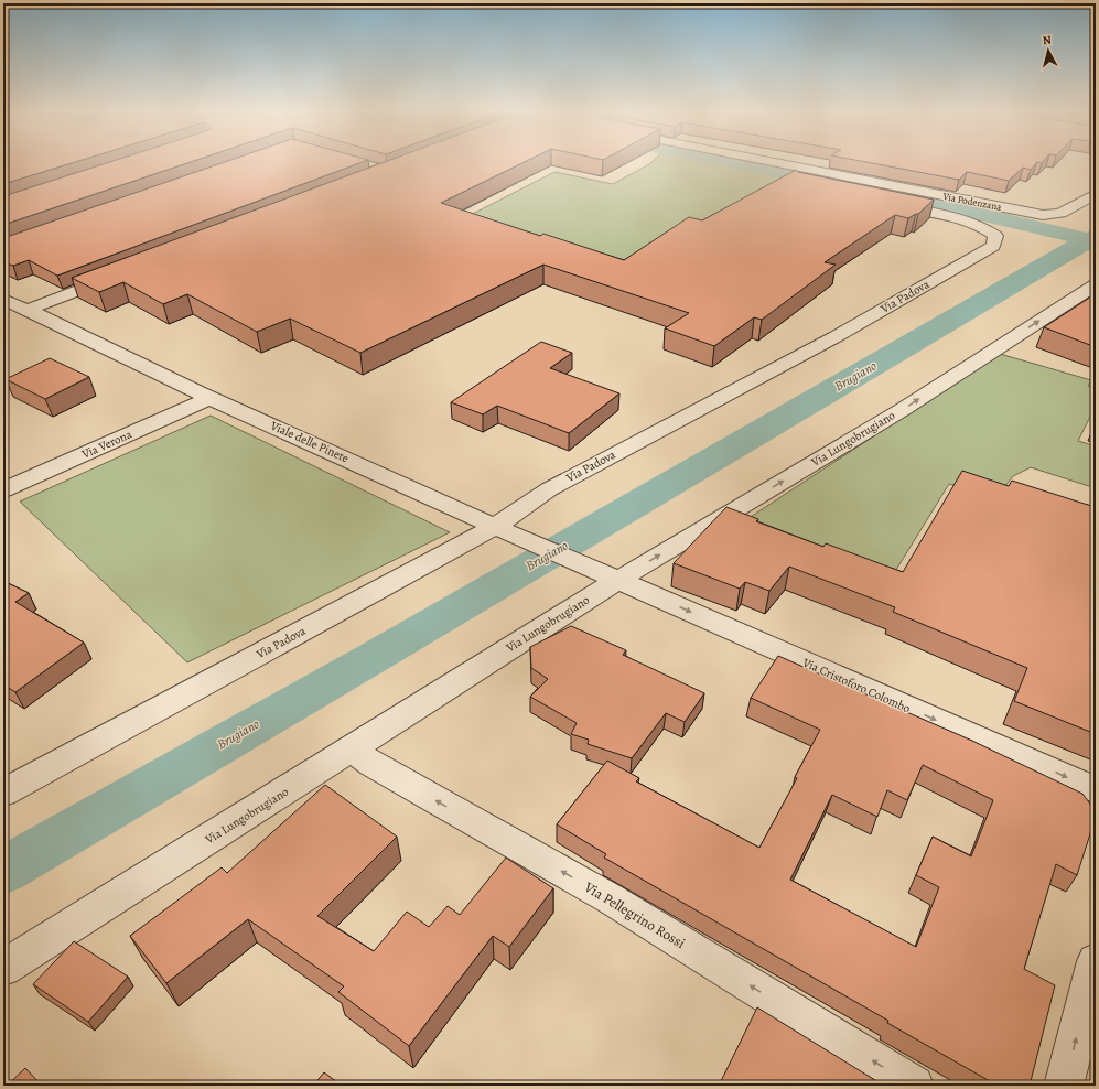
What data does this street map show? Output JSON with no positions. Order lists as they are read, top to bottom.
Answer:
{
  "streets": {
    "street": [
      "Via Podenzana",
      "Via Padova",
      "Via Lungobrugiano",
      "Viale delle Pinete",
      "Via Verona",
      "Via Cristoforo Colombo",
      "Via Pellegrino Rossi"
    ]
  },
  "crossings": [
    ["Via Padova", "Viale delle Pinete"],
    ["Via Lungobrugiano", "Viale delle Pinete"],
    ["Via Lungobrugiano", "Via Cristoforo Colombo"],
    ["Via Lungobrugiano", "Via Pellegrino Rossi"],
    ["Viale delle Pinete", "Via Verona"],
    ["Viale delle Pinete", "Via Cristoforo Colombo"]
  ],
  "one_way": ["Via Lungobrugiano", "Via Cristoforo Colombo", "Via Pellegrino Rossi"],
  "water": ["Brugiano"],
  "north": "top"
}
